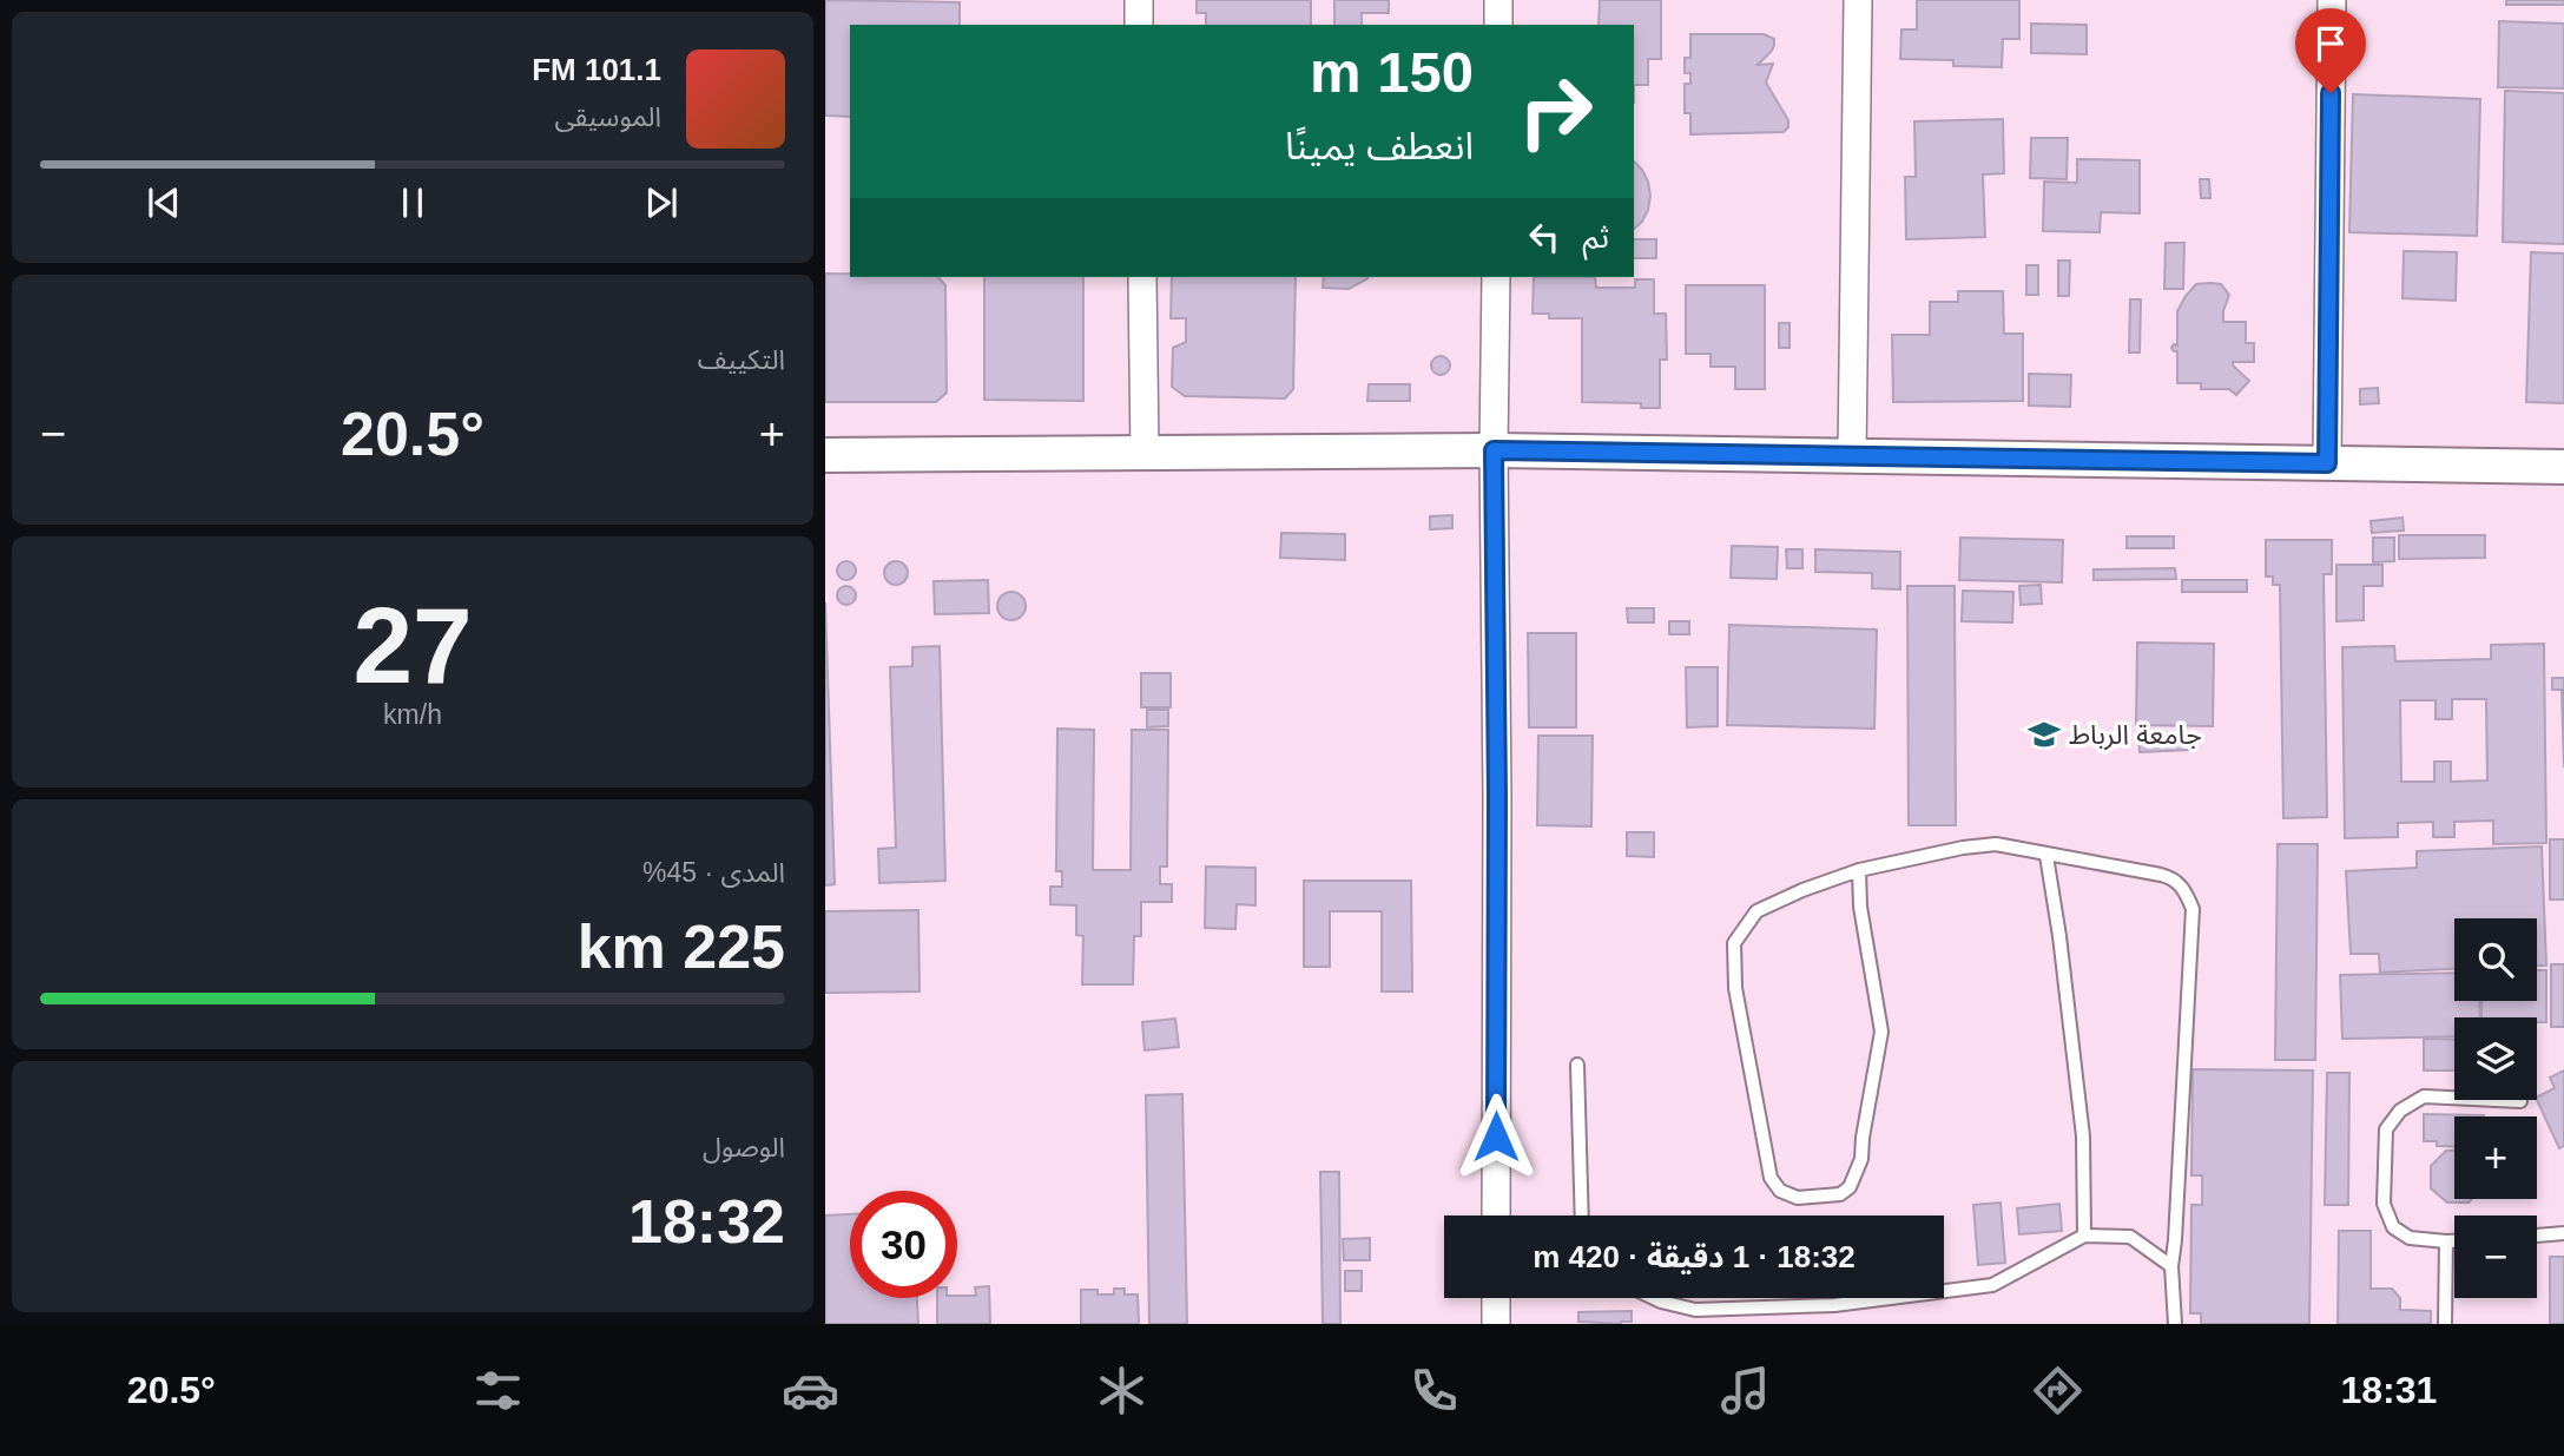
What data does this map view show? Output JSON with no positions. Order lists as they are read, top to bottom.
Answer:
{
  "places": {
    "school or university": ["جامعة الرباط"]
  },
  "page": {
    "turn": ["150 m", "انعطف يمينًا"],
    "song": ["101.1 FM", "الموسيقى"],
    "then": "ثم",
    "tile": [
      "التكييف",
      ["27", "km/h"],
      ["المدى · 45%", "225 km"],
      ["الوصول", "18:32"]
    ],
    "heat": ["−", "20.5°", "+"],
    "map_buttons": ["+", "−"],
    "limit": "30",
    "trip": "18:32 · 1 دقيقة · 420 m",
    "tabs": ["18:31", "20.5°"]
  }
}
